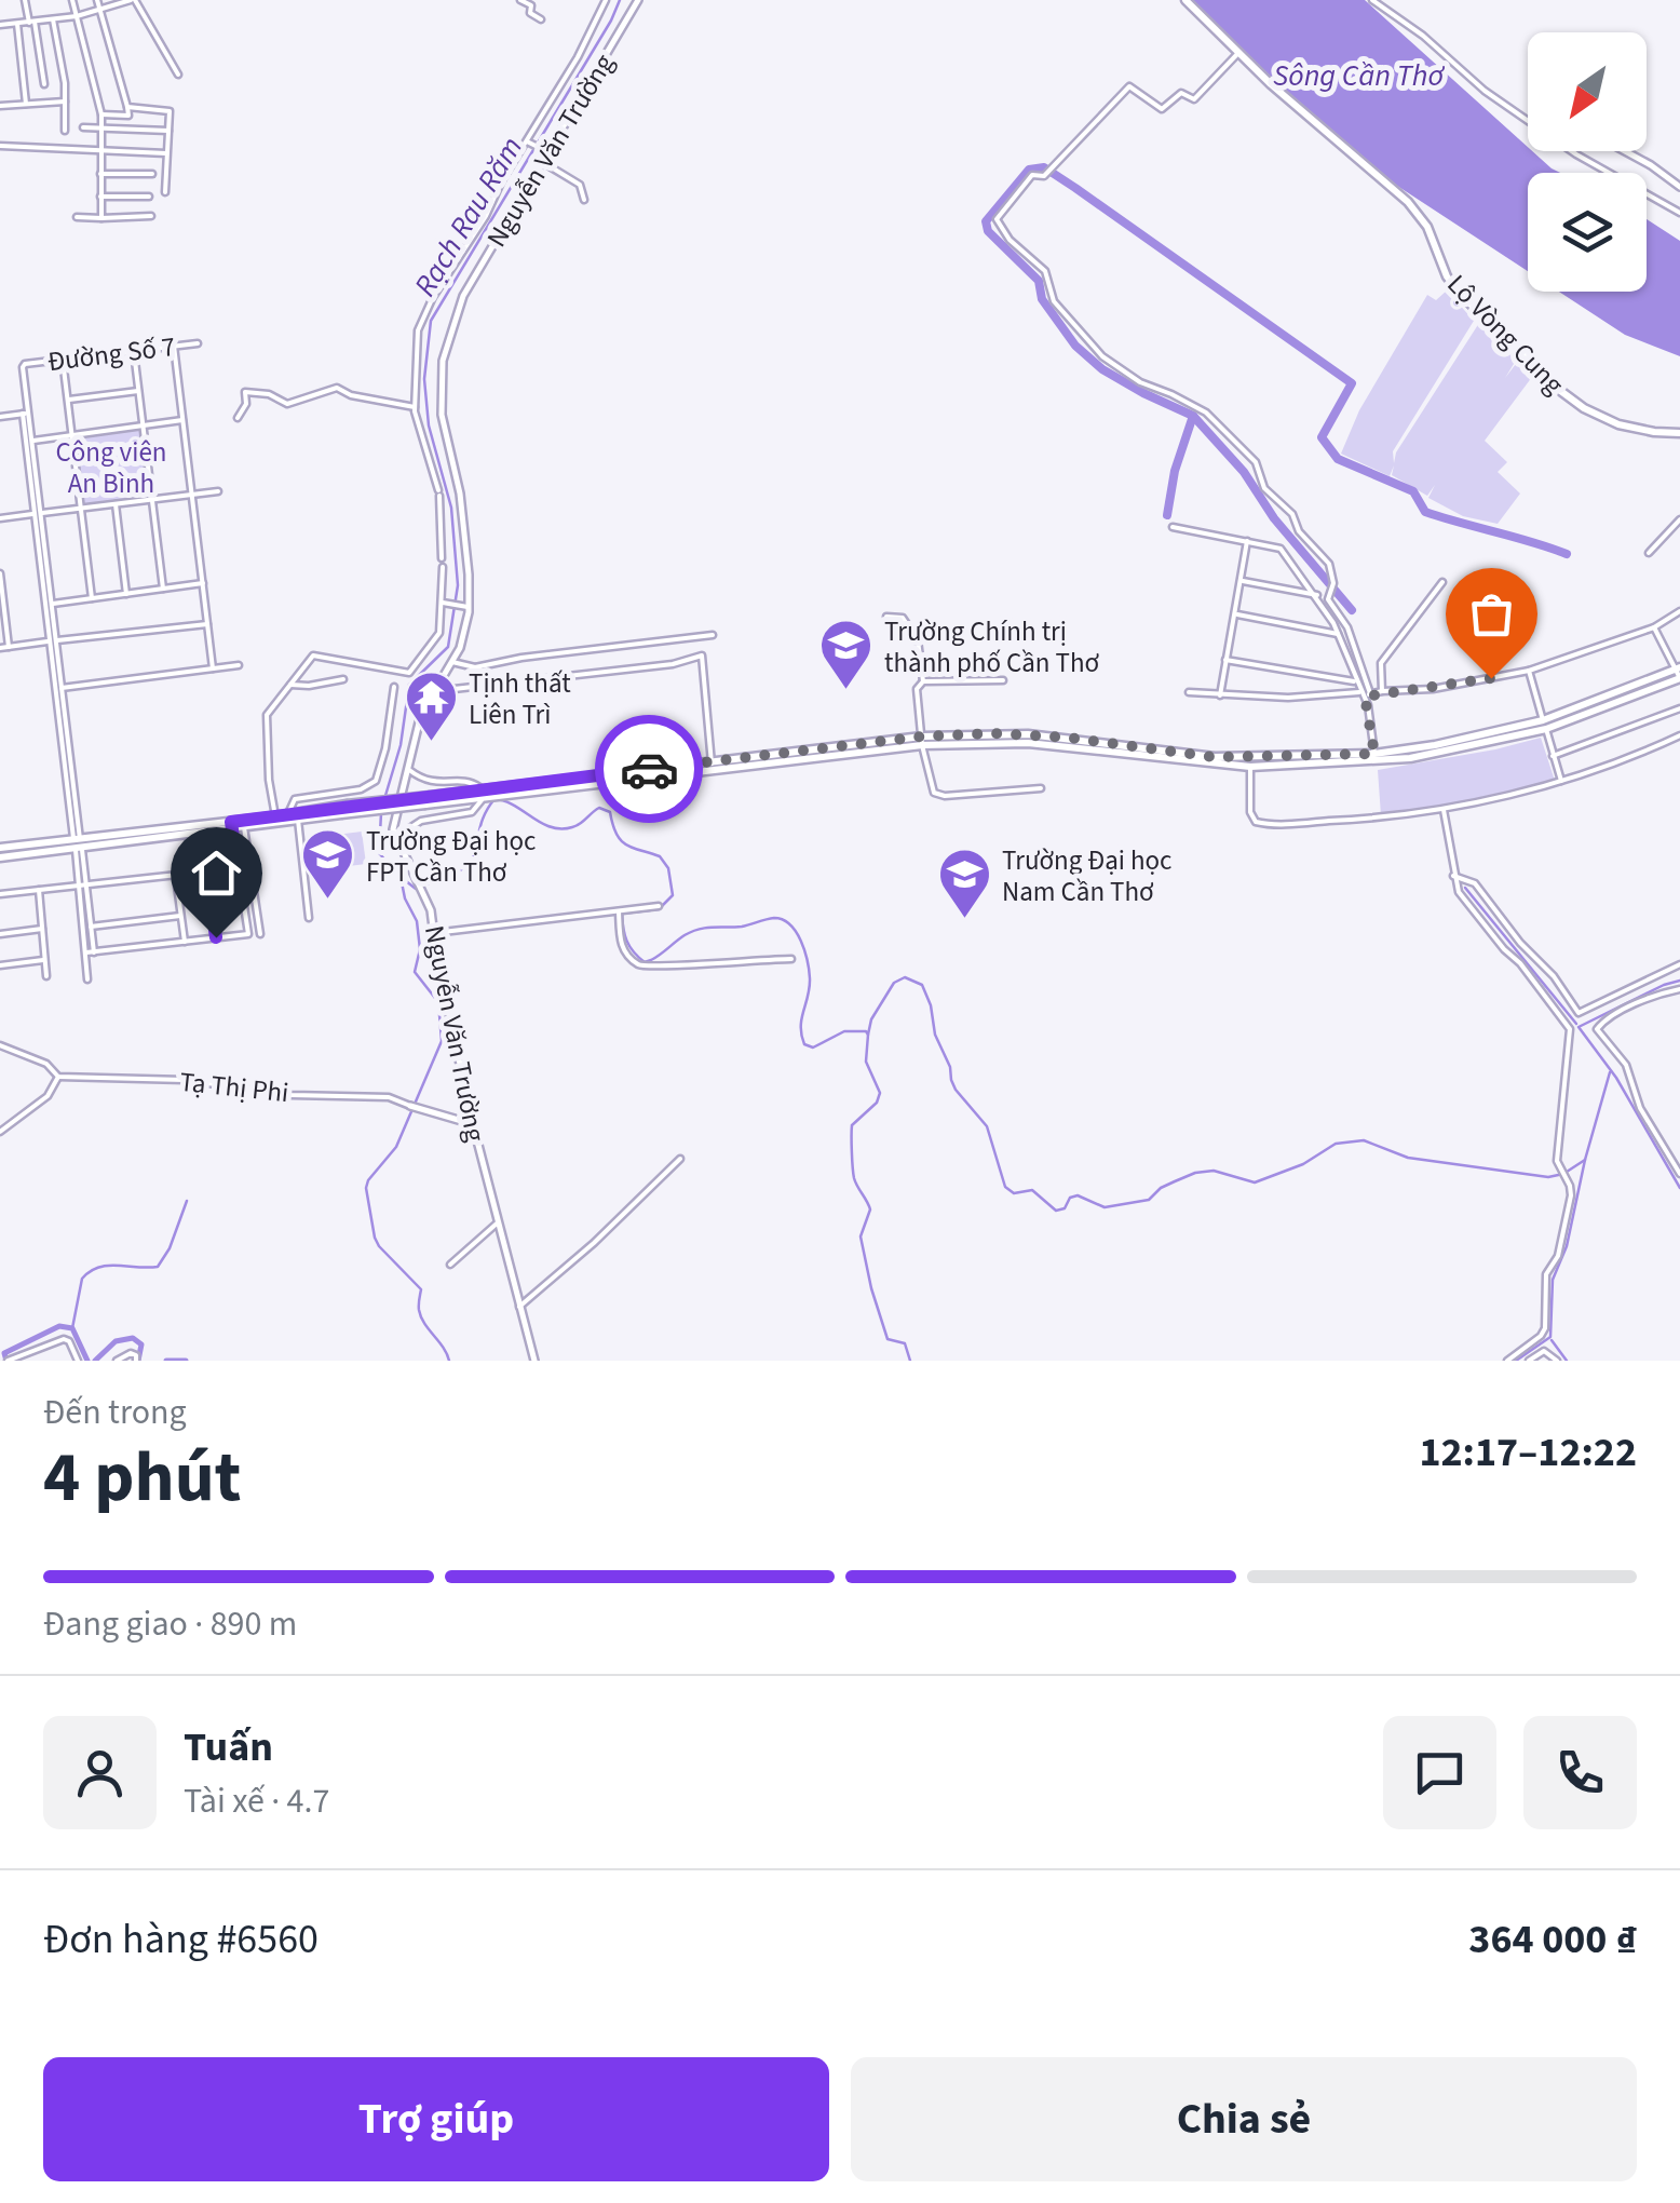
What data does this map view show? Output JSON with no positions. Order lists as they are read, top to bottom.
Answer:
{
  "streets": {
    "main road": ["Lộ Vòng Cung"],
    "street": ["Nguyễn Văn Trường", "Đường Số 7", "Tạ Thị Phi"]
  },
  "crossings": [
    ["Nguyễn Văn Trường", "Tạ Thị Phi"]
  ],
  "water": ["Sông Cần Thơ", "Rạch Rau Răm"],
  "parks": ["Công viên An Bình"],
  "places": {
    "school or university": ["Trường Chính trị thành phố Cần Thơ", "Trường Đại học FPT Cần Thơ", "Trường Đại học Nam Cần Thơ"],
    "temple": ["Tịnh thất Liên Trì"]
  },
  "north": "bottom left",
  "page": {
    "heading": ["4 phút", "Đến trong", "12:17–12:22"],
    "panel": [
      "Tuấn",
      "Tài xế · 4.7",
      "Đơn hàng #6560",
      "364 000 ₫"
    ],
    "bar": "Đang giao · 890 m",
    "buttons": ["Trợ giúp", "Chia sẻ"]
  }
}
